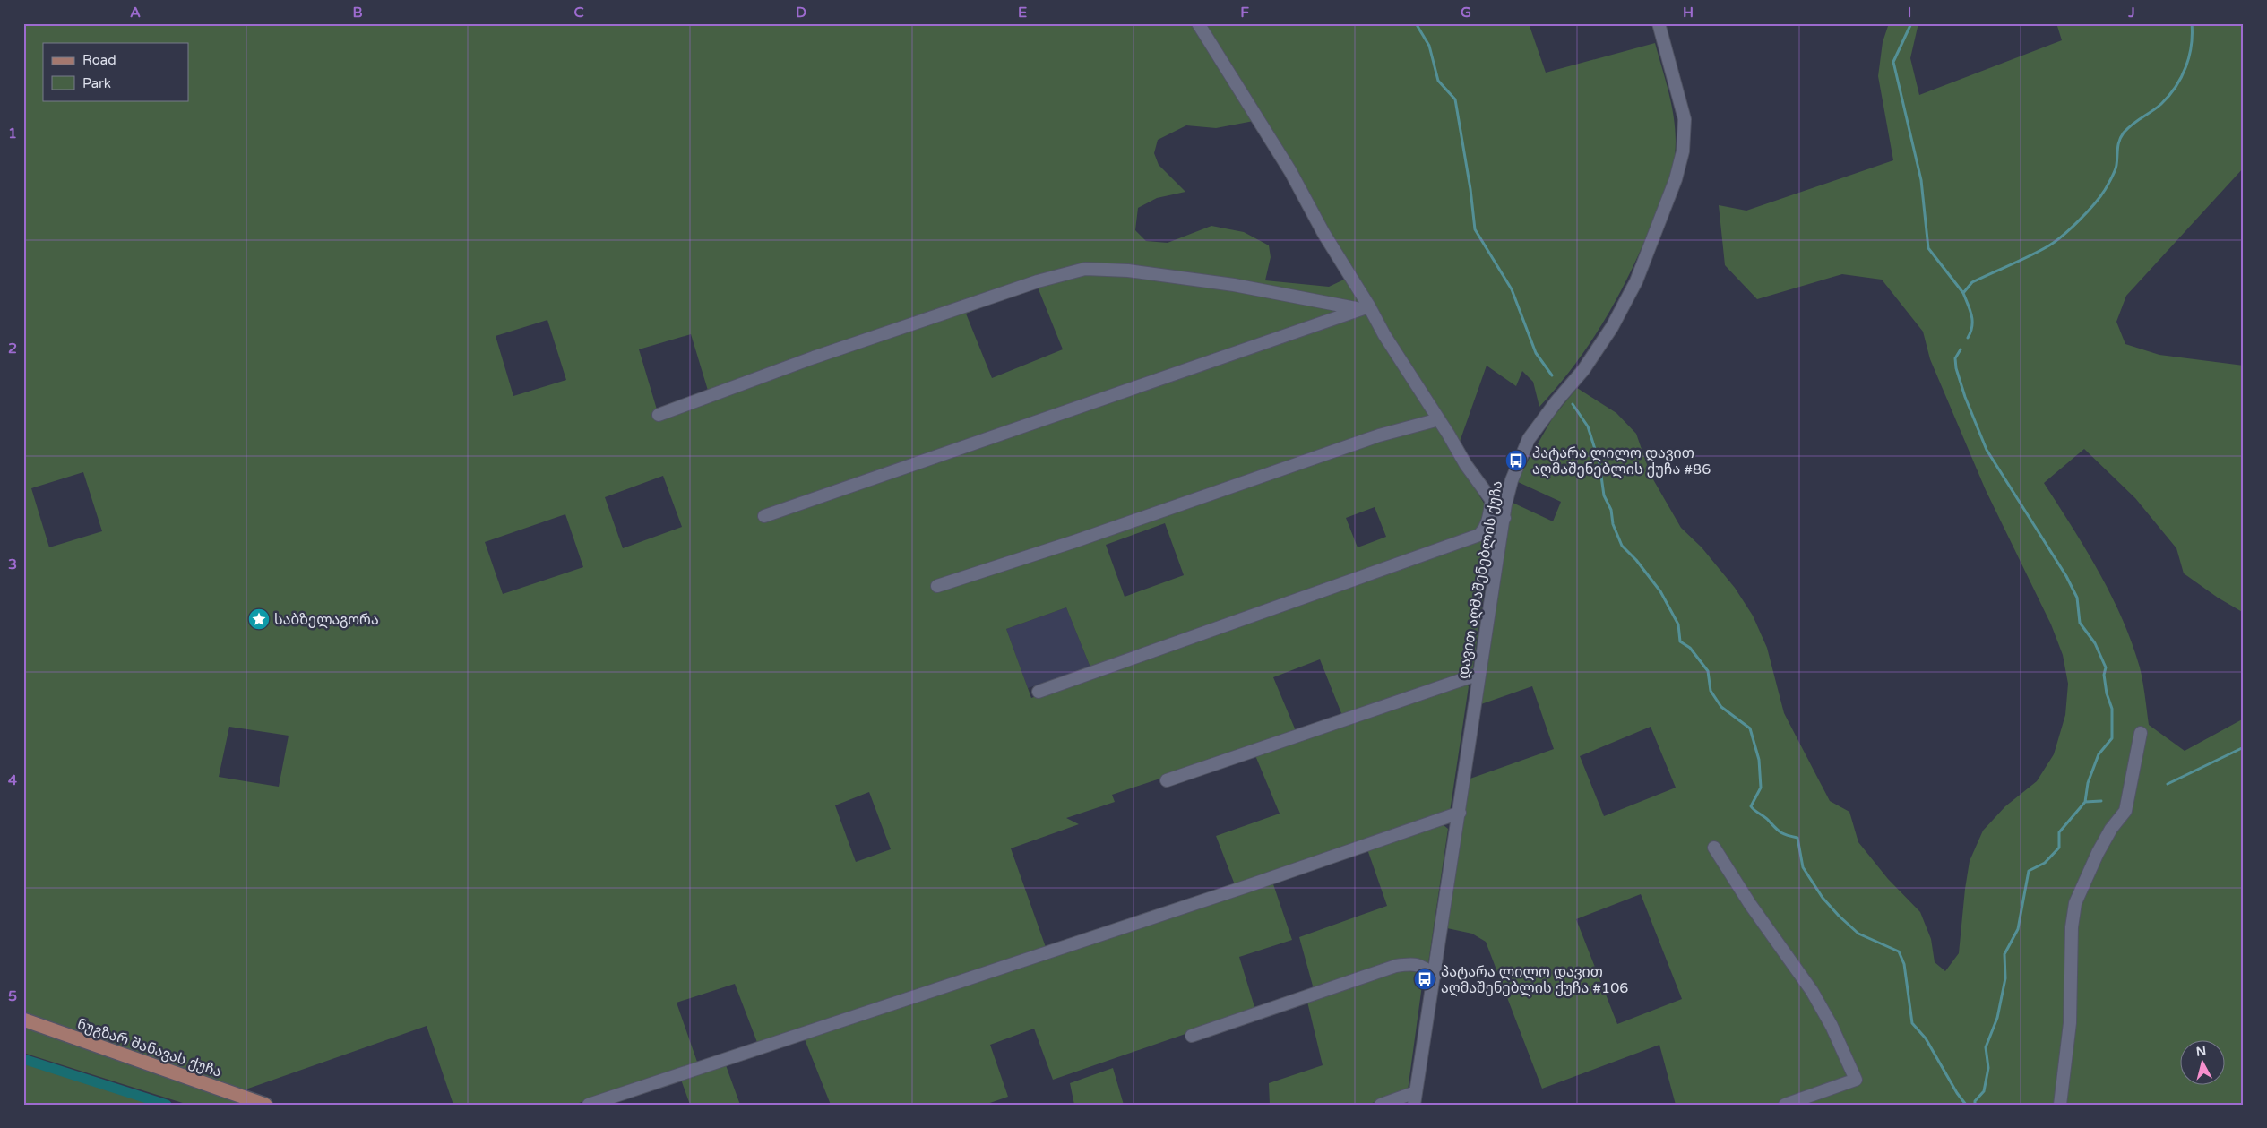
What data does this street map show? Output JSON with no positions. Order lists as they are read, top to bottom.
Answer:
{
  "streets": {
    "main road": ["ნუგზარ შანავას ქუჩა"],
    "street": ["დავით აღმაშენებლის ქუჩა"]
  },
  "places": {
    "bus stop": ["პატარა ლილო დავით აღმაშენებლის ქუჩა #86", "პატარა ლილო დავით აღმაშენებლის ქუჩა #106"],
    "place": ["საბზელაგორა"]
  },
  "legend": ["Road", "Park"],
  "north": "top",
  "grid": {
    "columns": [
      "A",
      "B",
      "C",
      "D",
      "E",
      "F",
      "G",
      "H",
      "I",
      "J"
    ],
    "rows": [
      "1",
      "2",
      "3",
      "4",
      "5"
    ]
  }
}
